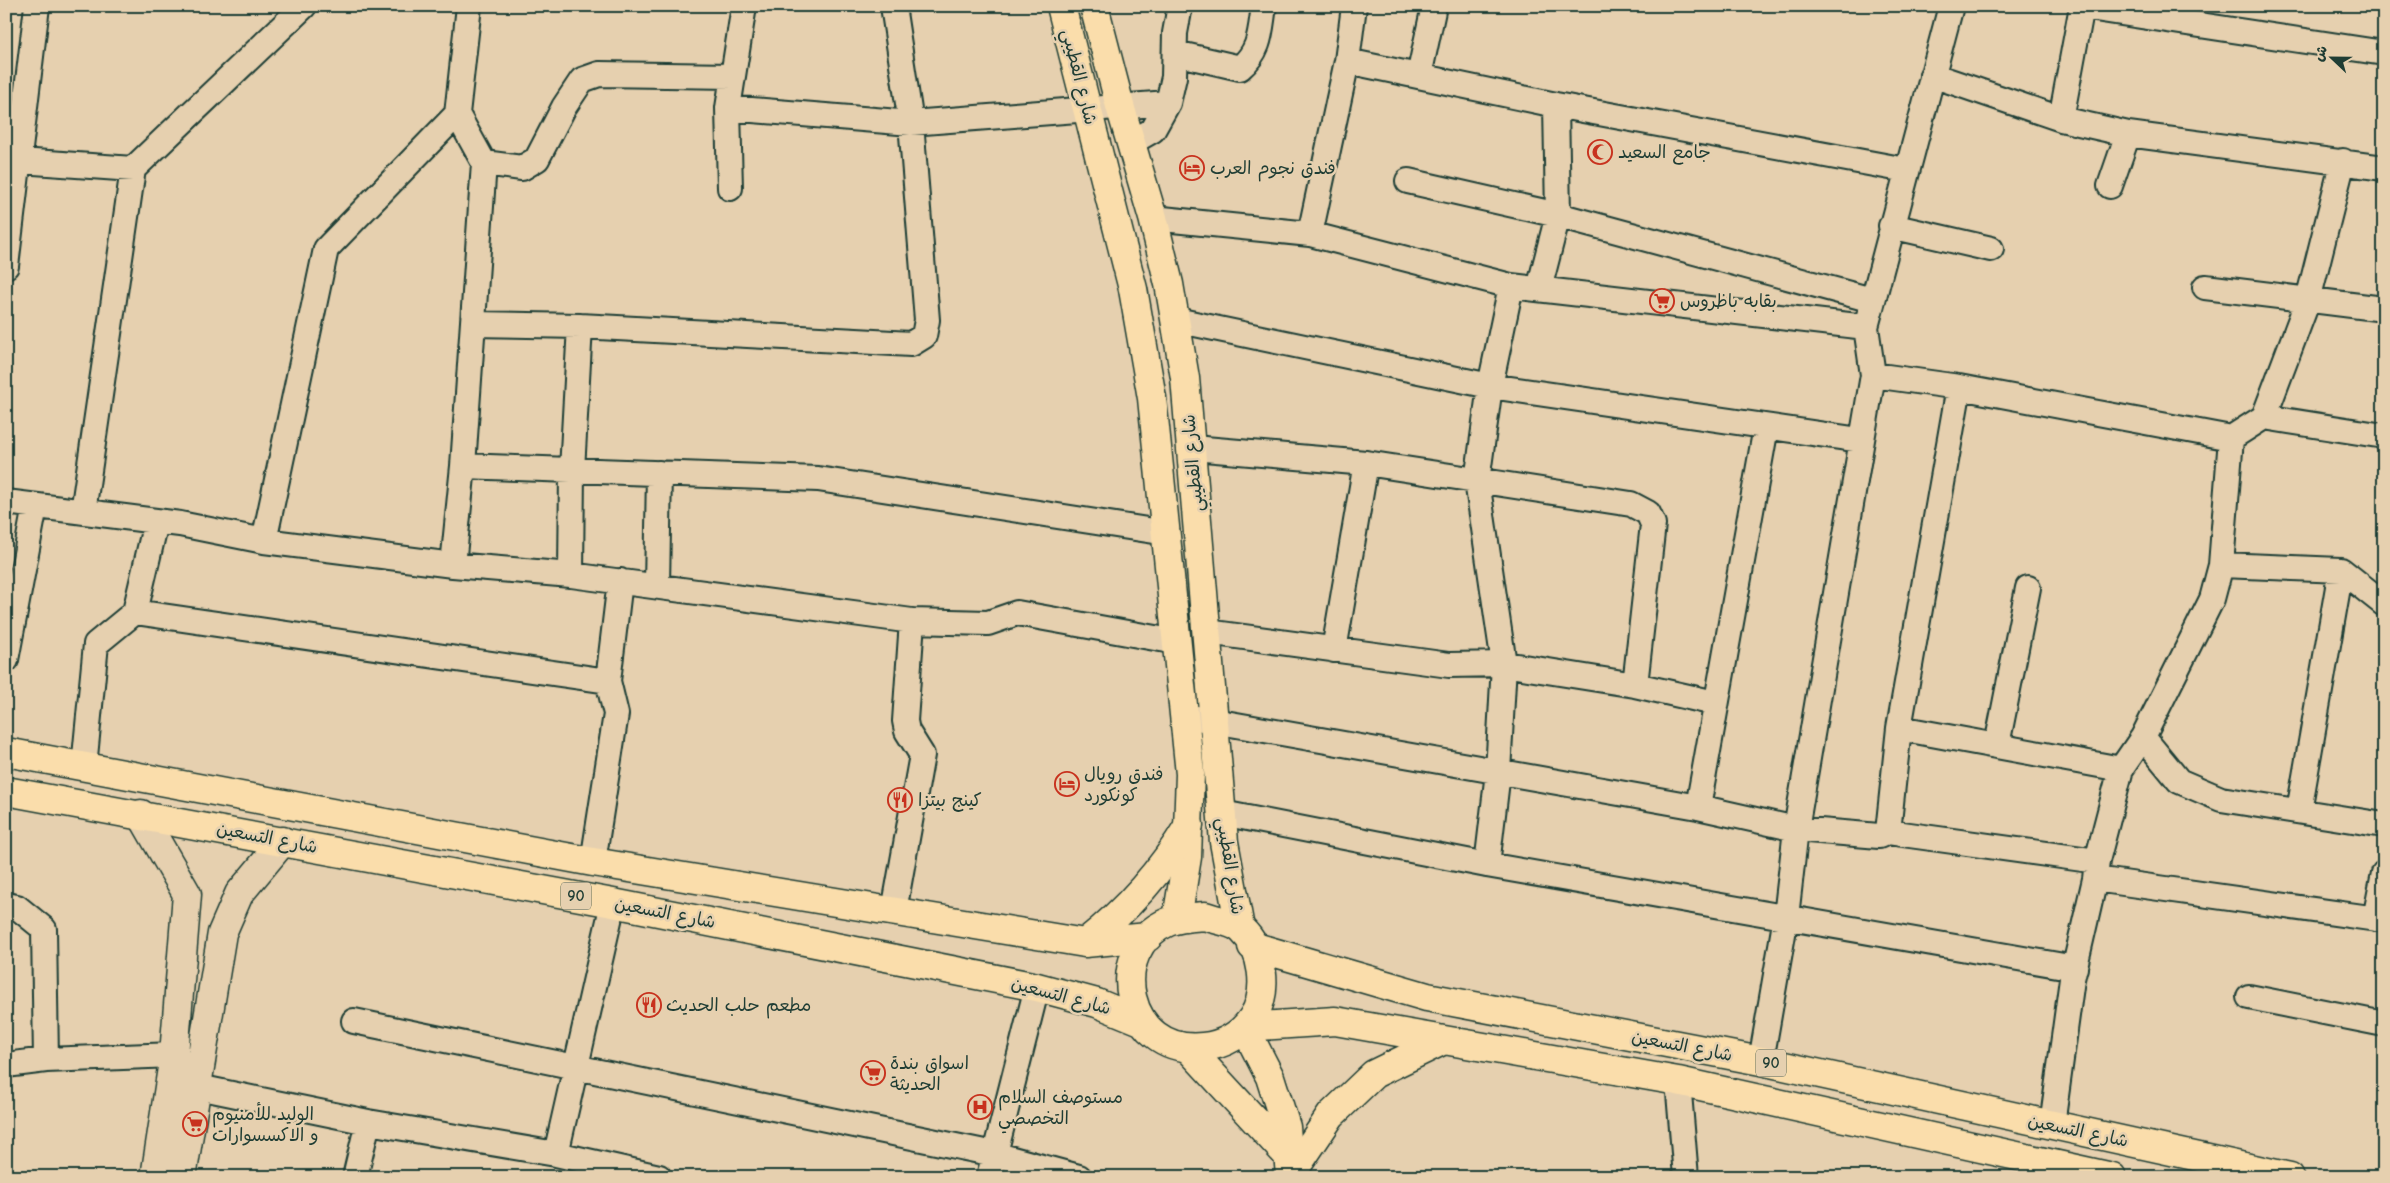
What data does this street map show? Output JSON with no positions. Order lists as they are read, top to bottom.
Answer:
{
  "streets": {
    "main road": ["شارع القطيبي", "شارع التسعين", "90"]
  },
  "crossings": [
    ["شارع القطيبي", "شارع التسعين"]
  ],
  "places": {
    "mosque": ["جامع السعيد"],
    "hotel": ["فندق نجوم العرب", "فندق رويال كونكورد"],
    "supermarket": ["بقابه باظروس", "اسواق بندة الحديثة", "الوليد للأمنيوم و الاكسسوارات"],
    "restaurant": ["كينج بيتزا", "مطعم حلب الحديث"],
    "hospital": ["مستوصف السلام التخصصي"]
  },
  "north": "left"
}
